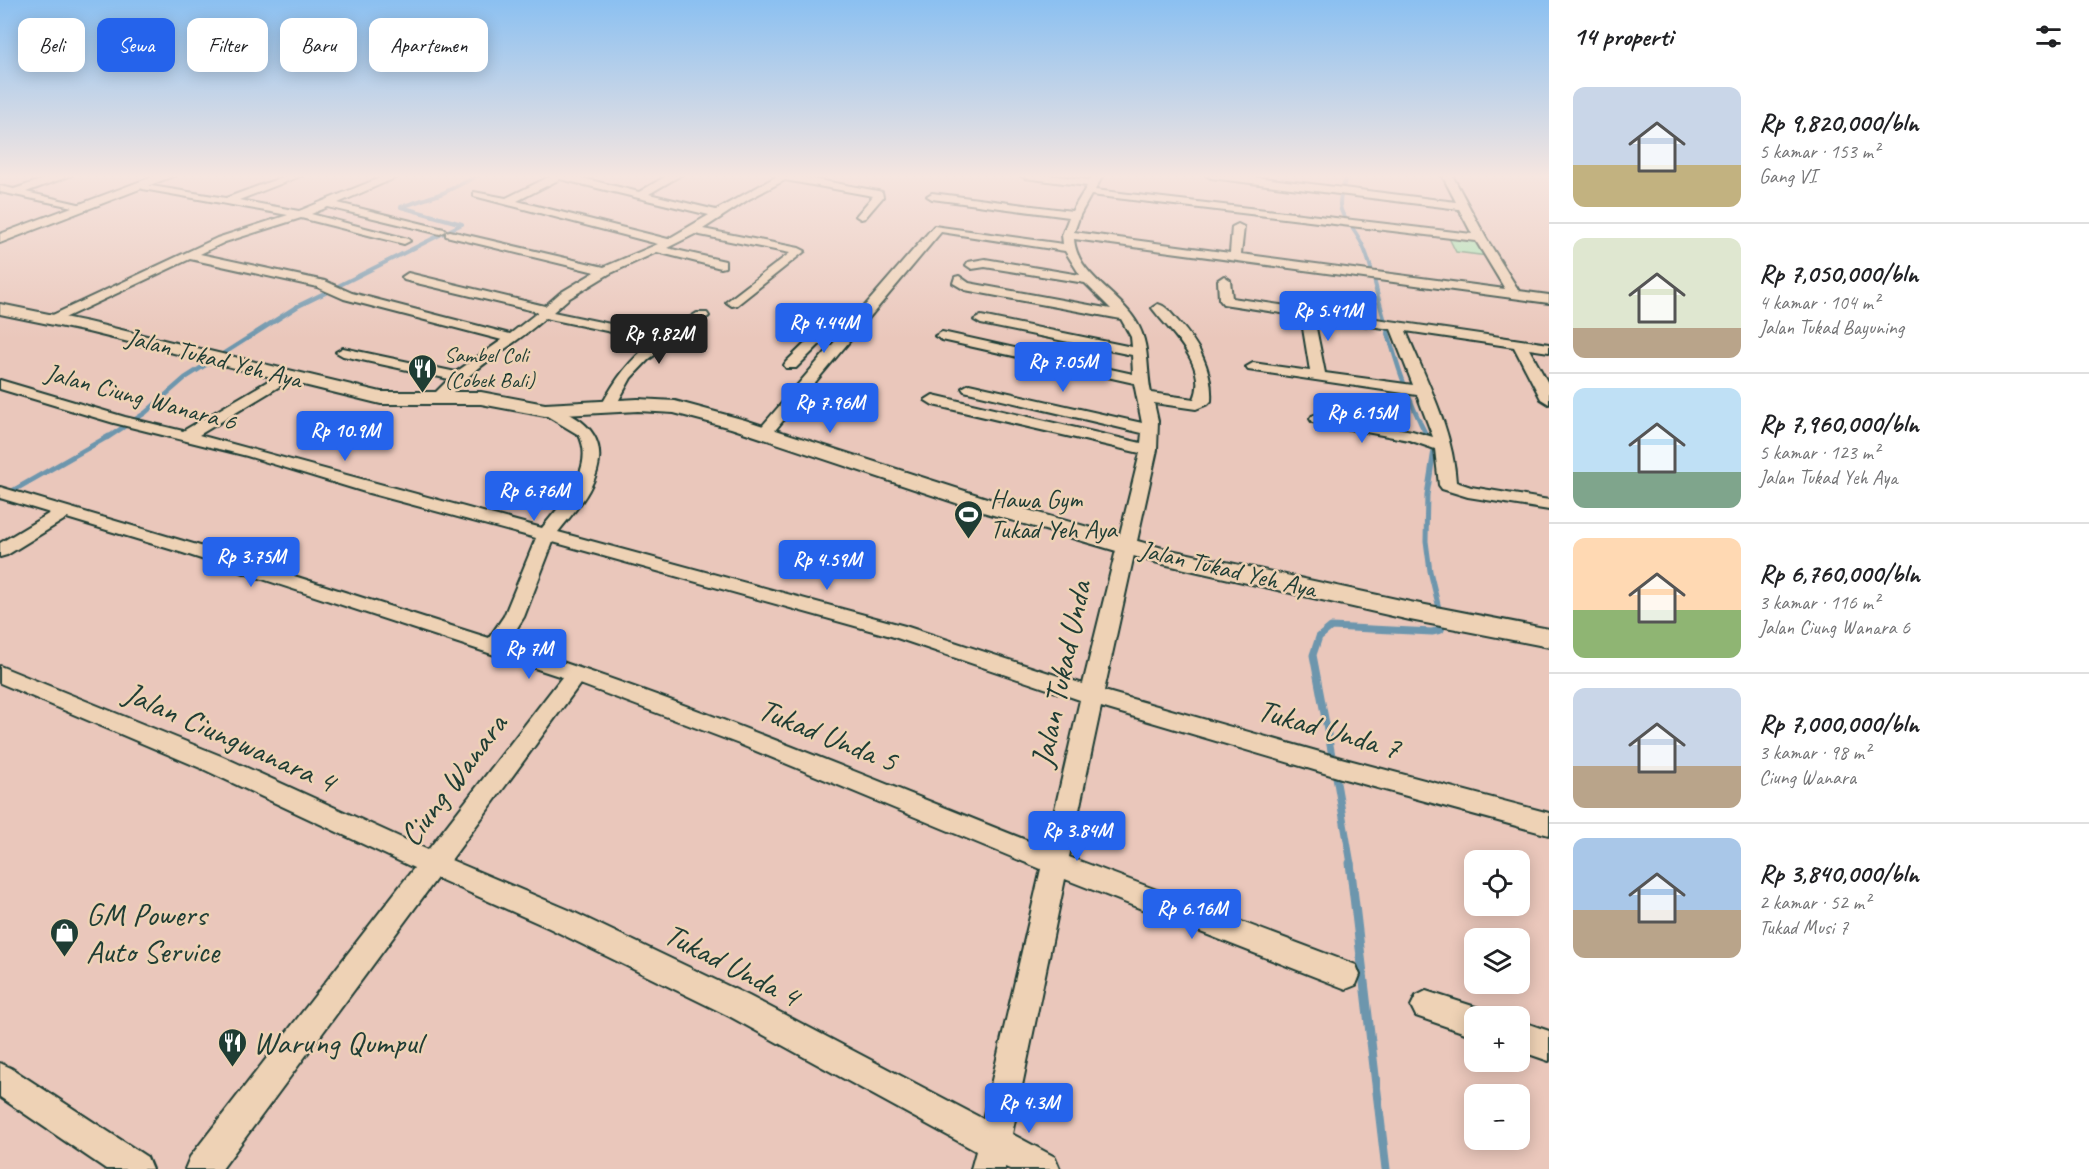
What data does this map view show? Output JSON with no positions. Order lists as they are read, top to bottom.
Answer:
{
  "streets": {
    "street": [
      "Jalan Tukad Yeh Aya",
      "Jalan Ciung Wanara 6",
      "Jalan Tukad Unda",
      "Tukad Unda 7",
      "Tukad Unda 5",
      "Jalan Ciungwanara 4",
      "Ciung Wanara",
      "Tukad Unda 4"
    ]
  },
  "crossings": [
    ["Jalan Tukad Yeh Aya", "Jalan Tukad Unda"],
    ["Jalan Ciung Wanara 6", "Jalan Tukad Unda"],
    ["Jalan Ciung Wanara 6", "Tukad Unda 7"],
    ["Jalan Tukad Unda", "Tukad Unda 7"],
    ["Jalan Tukad Unda", "Tukad Unda 5"],
    ["Jalan Tukad Unda", "Tukad Unda 4"],
    ["Tukad Unda 5", "Ciung Wanara"],
    ["Jalan Ciungwanara 4", "Ciung Wanara"],
    ["Jalan Ciungwanara 4", "Tukad Unda 4"],
    ["Ciung Wanara", "Tukad Unda 4"]
  ],
  "places": {
    "restaurant": ["Sambel Coli (Cobek Bali)", "Warung Qumpul"],
    "sports": ["Hawa Gym Tukad Yeh Aya"],
    "shop": ["GM Powers Auto Service"]
  },
  "page": {
    "heading": "14 properti",
    "chip": [
      "Beli",
      "Sewa",
      "Filter",
      "Baru",
      "Apartemen"
    ],
    "list": [
      {
        "name": "Rp 9,820,000/bln",
        "note": "5 kamar · 153 m² · Gang VI"
      },
      {
        "name": "Rp 7,050,000/bln",
        "note": "4 kamar · 104 m² · Jalan Tukad Bayuning"
      },
      {
        "name": "Rp 7,960,000/bln",
        "note": "5 kamar · 123 m² · Jalan Tukad Yeh Aya"
      },
      {
        "name": "Rp 6,760,000/bln",
        "note": "3 kamar · 116 m² · Jalan Ciung Wanara 6"
      },
      {
        "name": "Rp 7,000,000/bln",
        "note": "3 kamar · 98 m² · Ciung Wanara"
      },
      {
        "name": "Rp 3,840,000/bln",
        "note": "2 kamar · 52 m² · Tukad Musi 7"
      }
    ],
    "price": [
      "Rp 5.41M",
      "Rp 4.44M",
      "Rp 9.82M",
      "Rp 7.05M",
      "Rp 7.96M",
      "Rp 6.15M",
      "Rp 10.9M",
      "Rp 6.76M",
      "Rp 3.75M",
      "Rp 4.59M",
      "Rp 7M",
      "Rp 3.84M",
      "Rp 6.16M",
      "Rp 4.3M"
    ],
    "map_buttons": ["+", "−"]
  }
}
